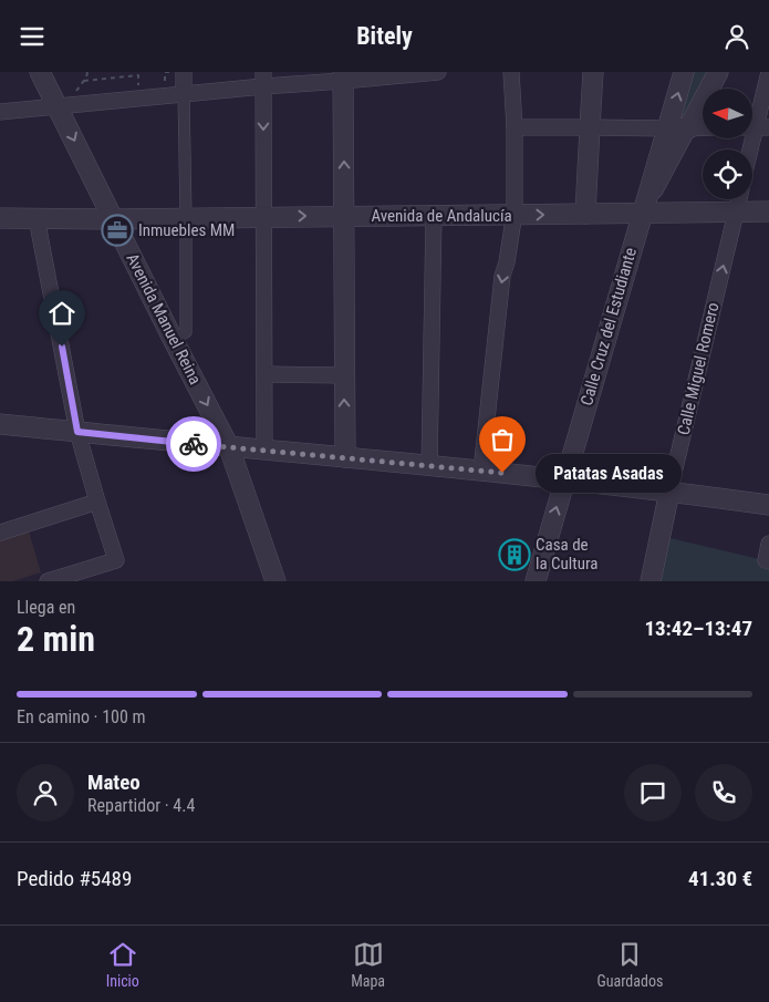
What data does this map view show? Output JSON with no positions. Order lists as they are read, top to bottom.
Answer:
{
  "streets": {
    "street": [
      "Avenida de Andalucía",
      "Avenida Manuel Reina",
      "Calle Cruz del Estudiante",
      "Calle Miguel Romero"
    ]
  },
  "crossings": [
    ["Avenida de Andalucía", "Avenida Manuel Reina"],
    ["Avenida de Andalucía", "Calle Cruz del Estudiante"],
    ["Avenida de Andalucía", "Calle Miguel Romero"]
  ],
  "one_way": ["Calle Miguel Romero"],
  "places": {
    "office": ["Inmuebles MM"],
    "other": ["Patatas Asadas"],
    "building": ["Casa de la Cultura"]
  },
  "north": "left",
  "page": {
    "header": "Bitely",
    "bubble": "Patatas Asadas",
    "heading": ["2 min", "Llega en", "13:42–13:47"],
    "panel": [
      "Mateo",
      "Repartidor · 4.4",
      "Pedido #5489",
      "41.30 €"
    ],
    "bar": "En camino · 100 m",
    "tabs": ["Inicio", "Mapa", "Guardados"]
  }
}
